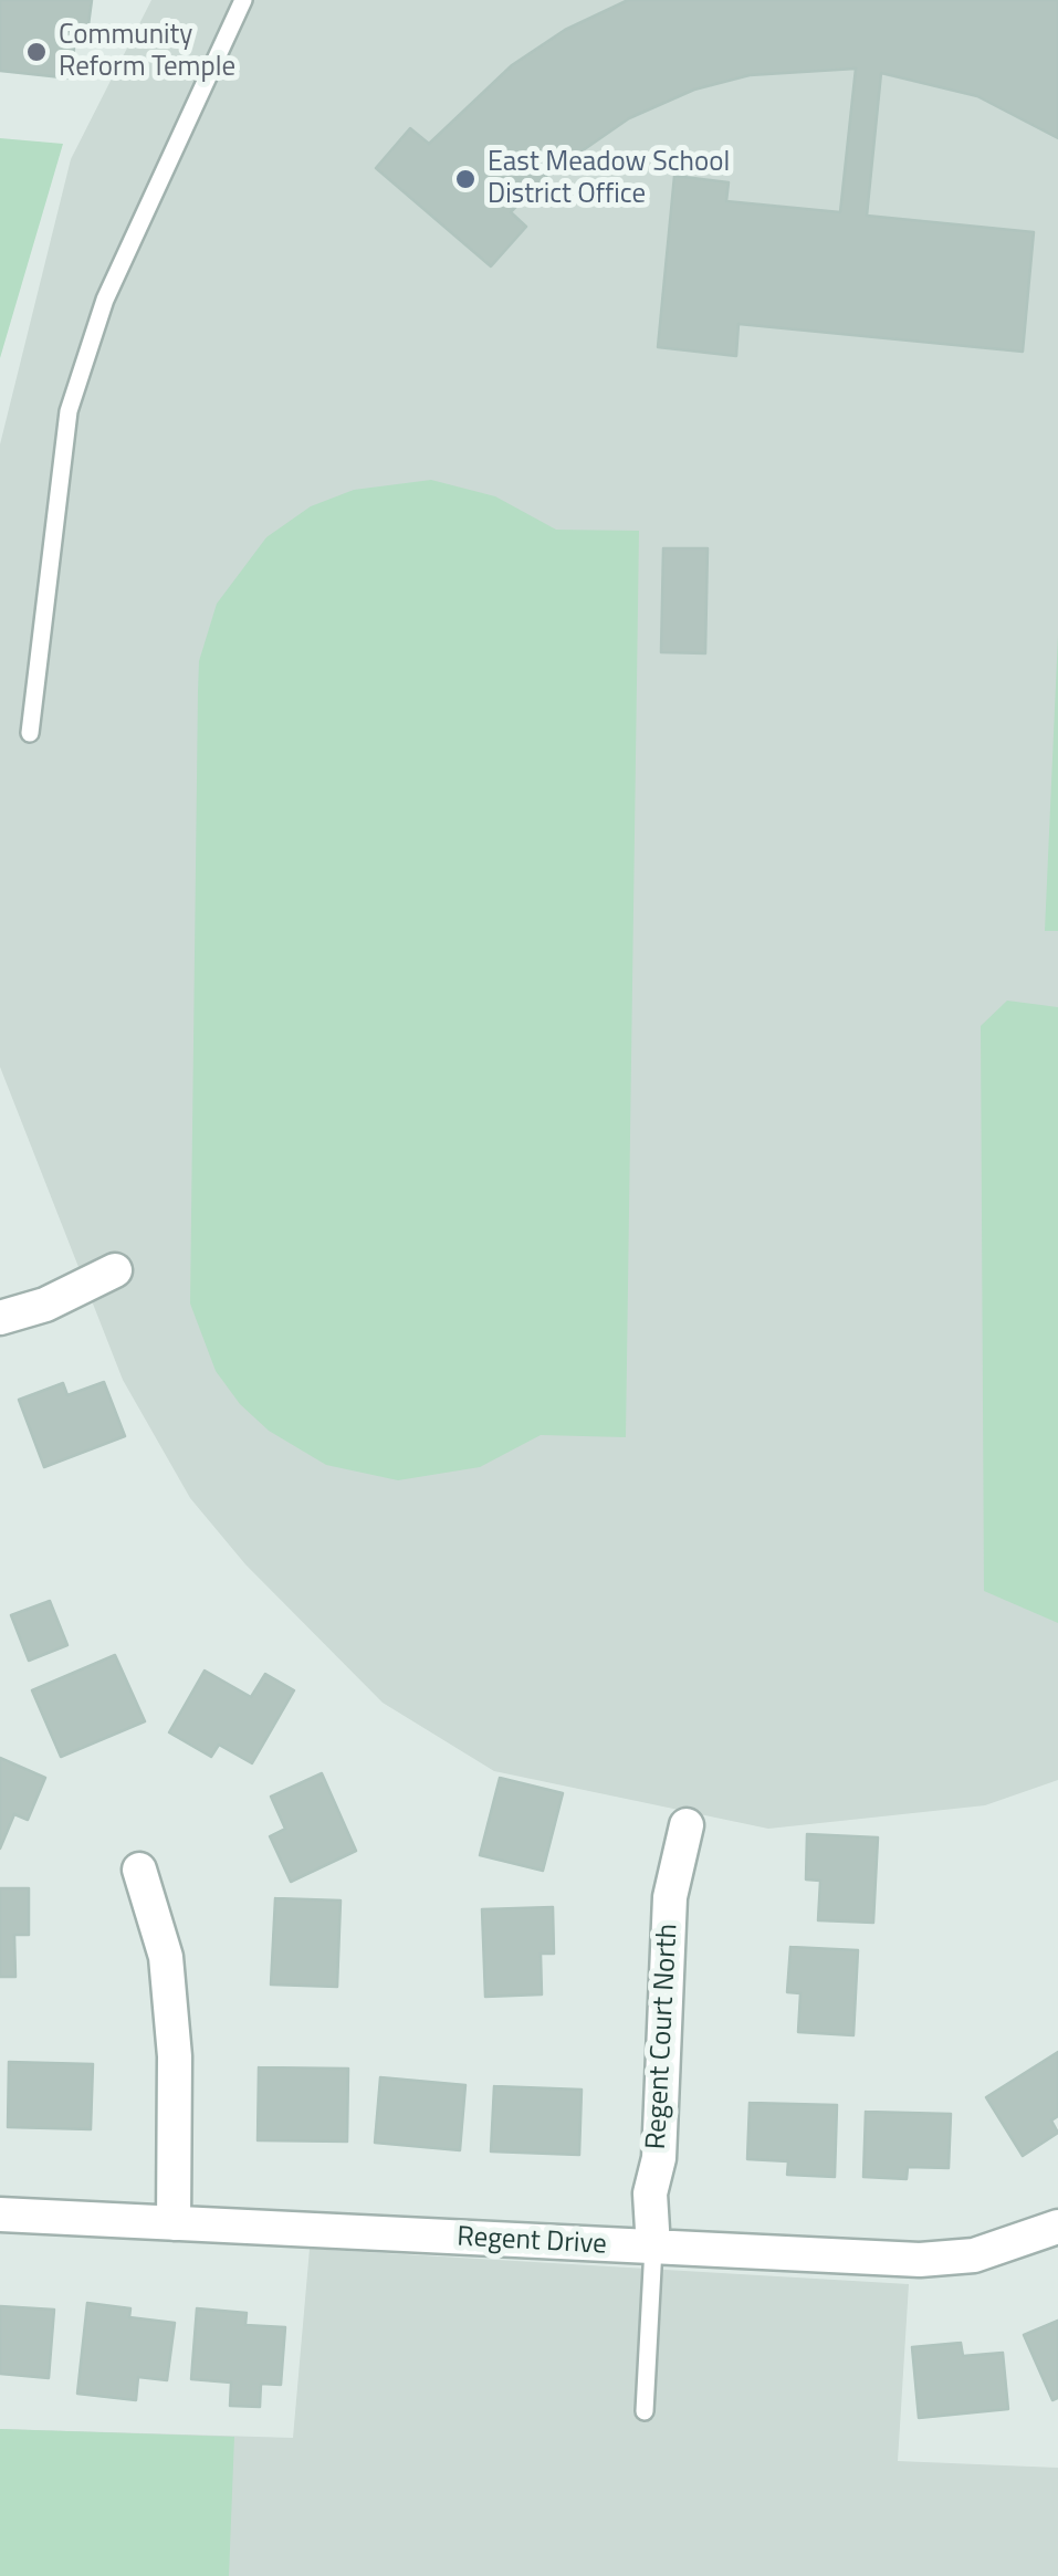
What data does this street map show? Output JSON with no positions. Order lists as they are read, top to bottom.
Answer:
{
  "streets": {
    "street": ["Regent Court North", "Regent Drive"]
  },
  "crossings": [
    ["Regent Court North", "Regent Drive"]
  ],
  "places": ["Community Reform Temple", "East Meadow School District Office"]
}
